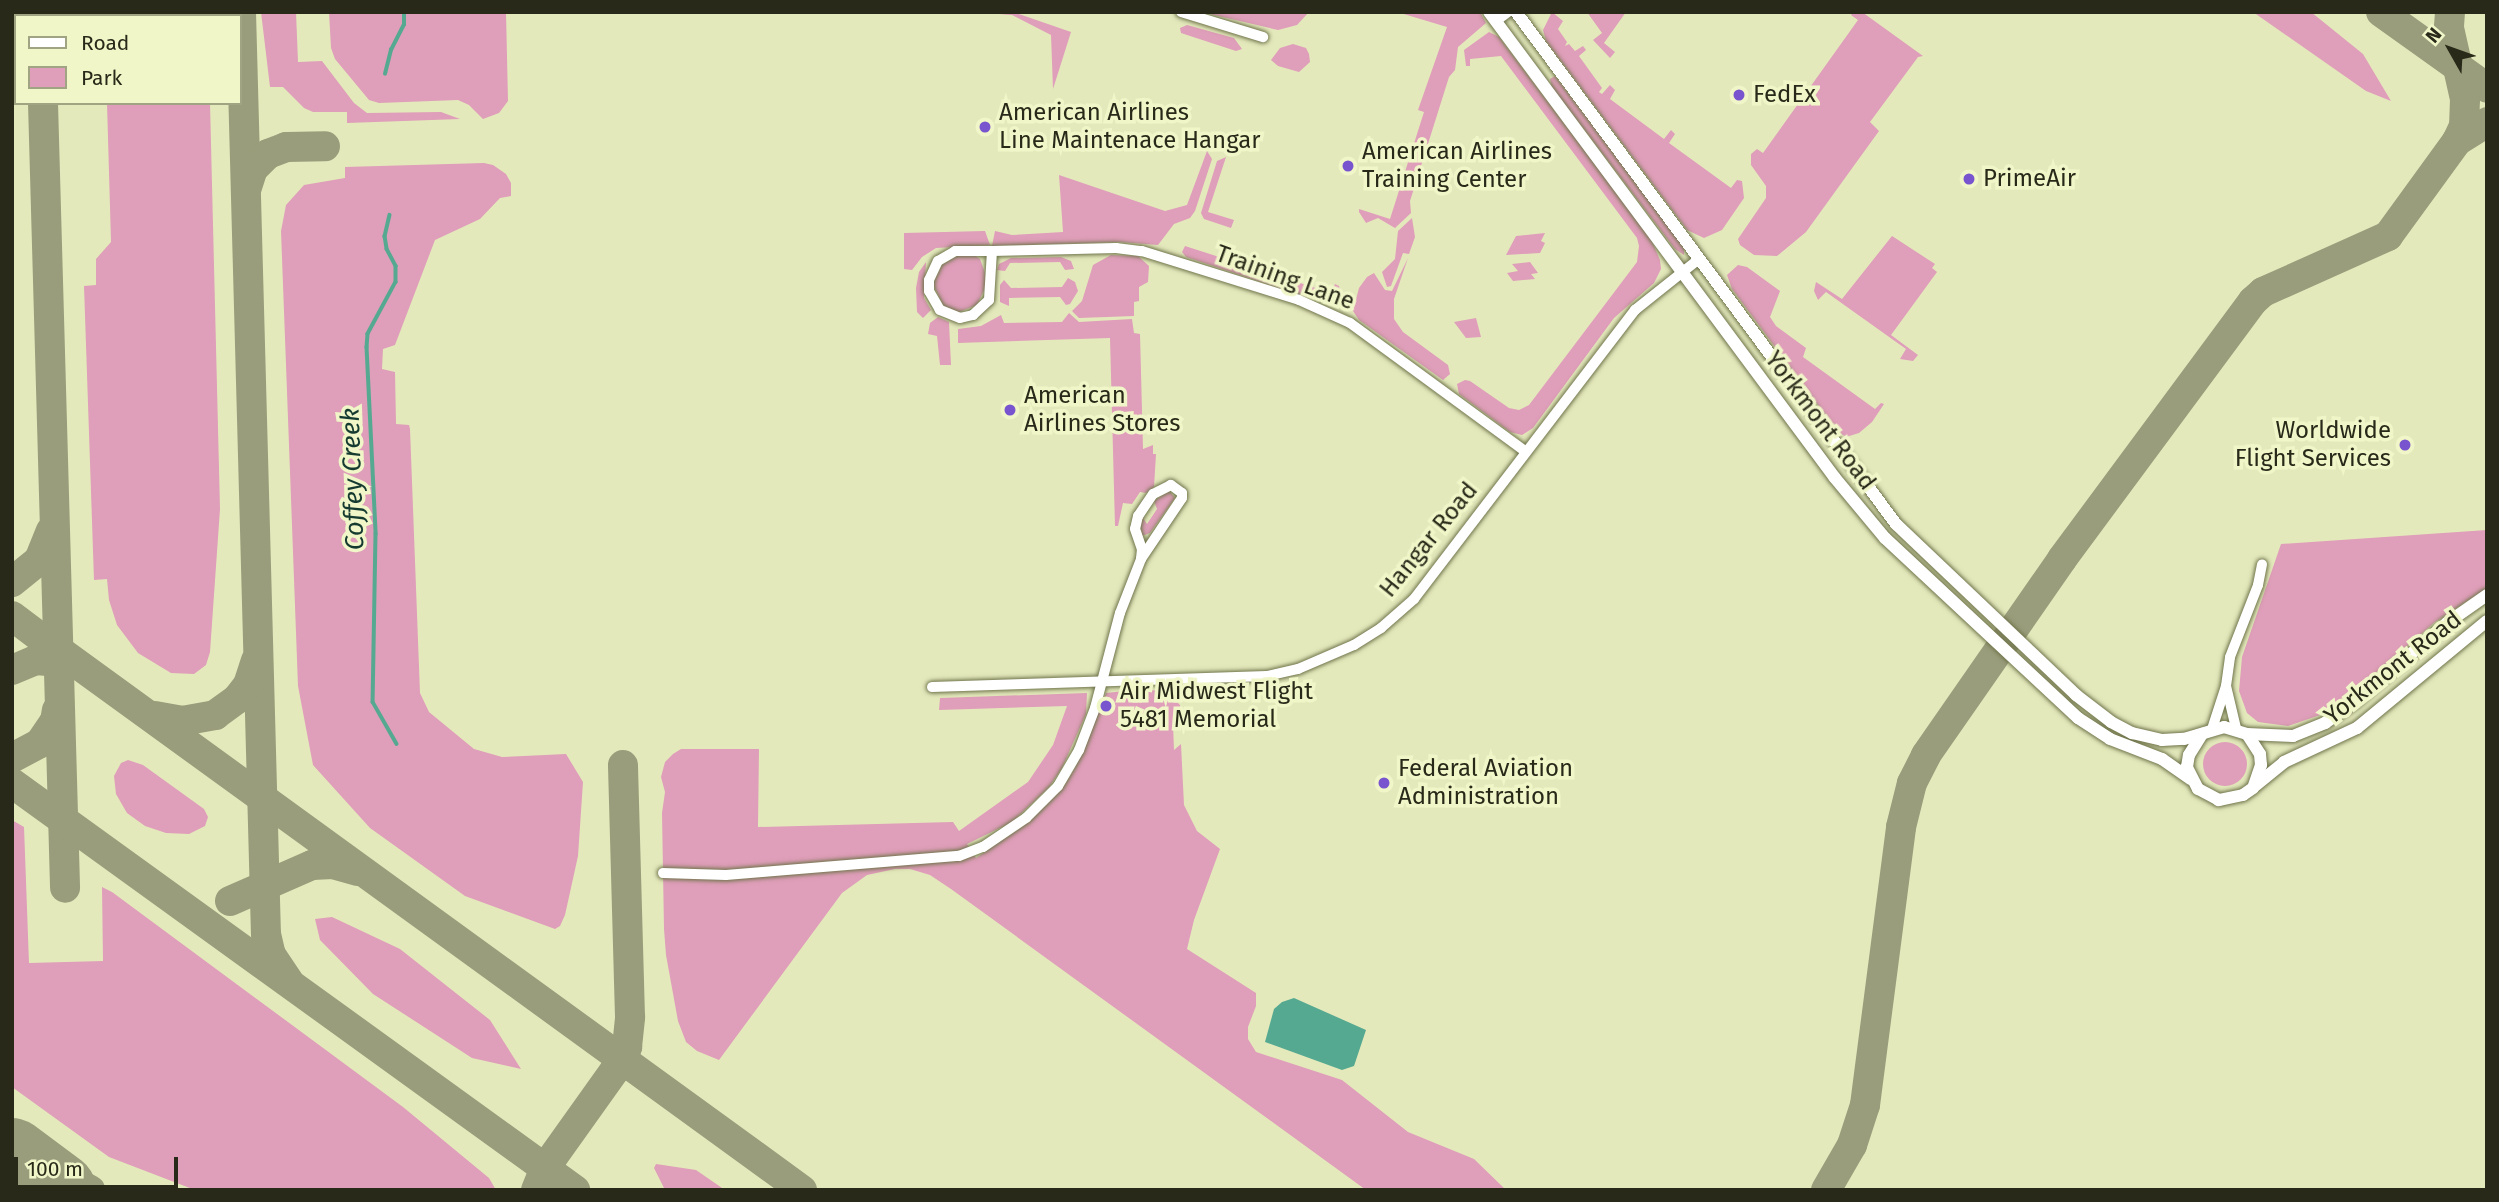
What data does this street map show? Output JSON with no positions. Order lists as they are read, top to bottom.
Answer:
{
  "streets": {
    "street": ["Training Lane", "Yorkmont Road", "Hangar Road"]
  },
  "crossings": [
    ["Training Lane", "Hangar Road"],
    ["Yorkmont Road", "Hangar Road"]
  ],
  "water": ["Coffey Creek"],
  "places": [
    "FedEx",
    "American Airlines Line Maintenace Hangar",
    "American Airlines Training Center",
    "PrimeAir",
    "American Airlines Stores",
    "Worldwide Flight Services",
    "Air Midwest Flight 5481 Memorial",
    "Federal Aviation Administration"
  ],
  "legend": ["Road", "Park"],
  "scale_bar": "100 m",
  "north": "top left"
}
